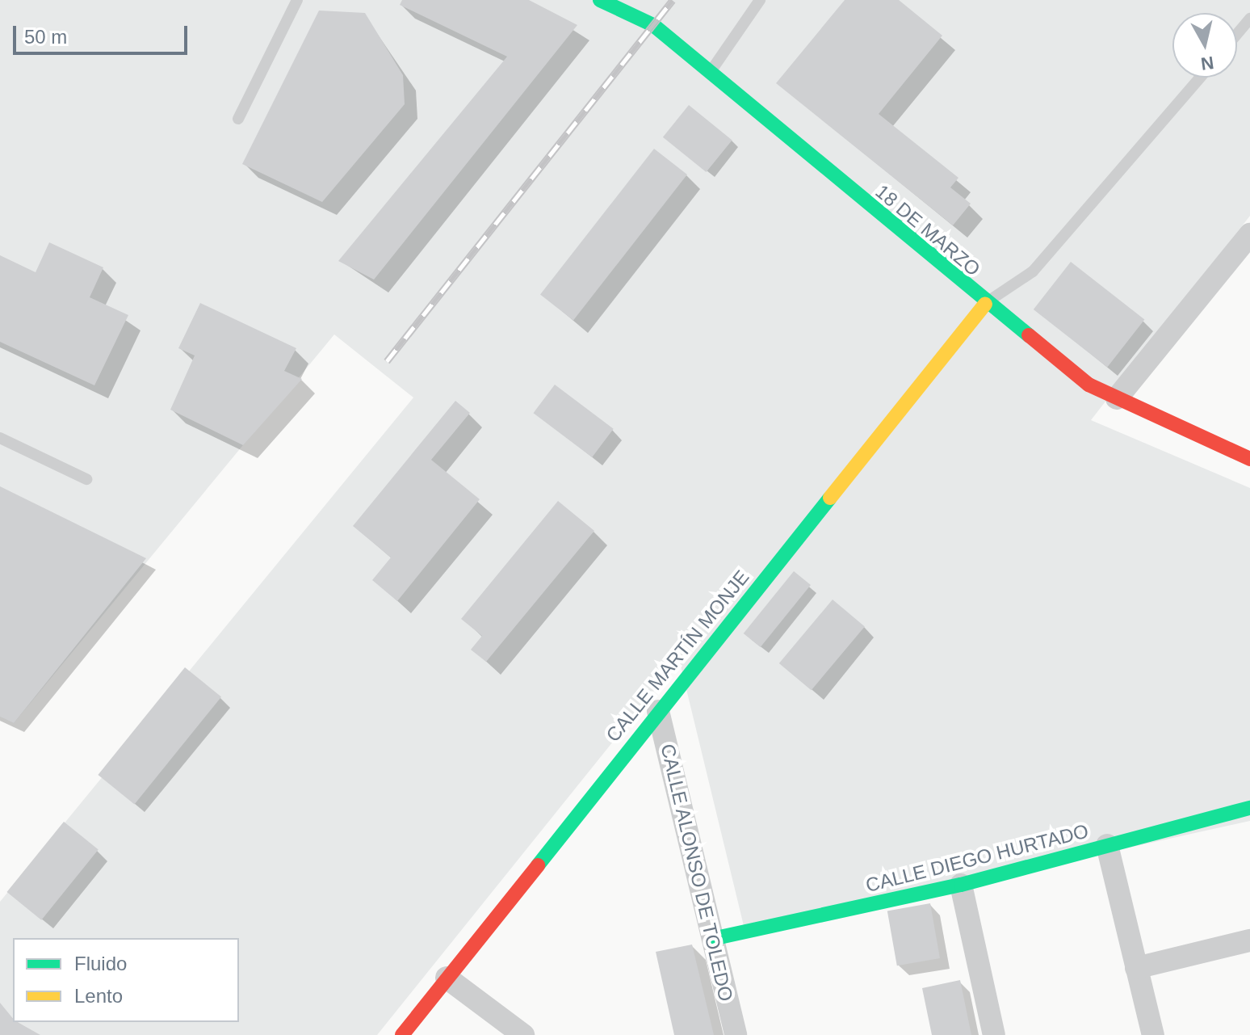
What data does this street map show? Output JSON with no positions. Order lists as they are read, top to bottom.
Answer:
{
  "streets": {
    "street": [
      "18 DE MARZO",
      "CALLE MARTÍN MONJE",
      "CALLE DIEGO HURTADO",
      "CALLE ALONSO DE TOLEDO"
    ]
  },
  "crossings": [
    ["18 DE MARZO", "CALLE MARTÍN MONJE"],
    ["CALLE MARTÍN MONJE", "CALLE ALONSO DE TOLEDO"],
    ["CALLE DIEGO HURTADO", "CALLE ALONSO DE TOLEDO"]
  ],
  "legend": ["Fluido", "Lento"],
  "scale_bar": "50 m",
  "north": "bottom"
}
